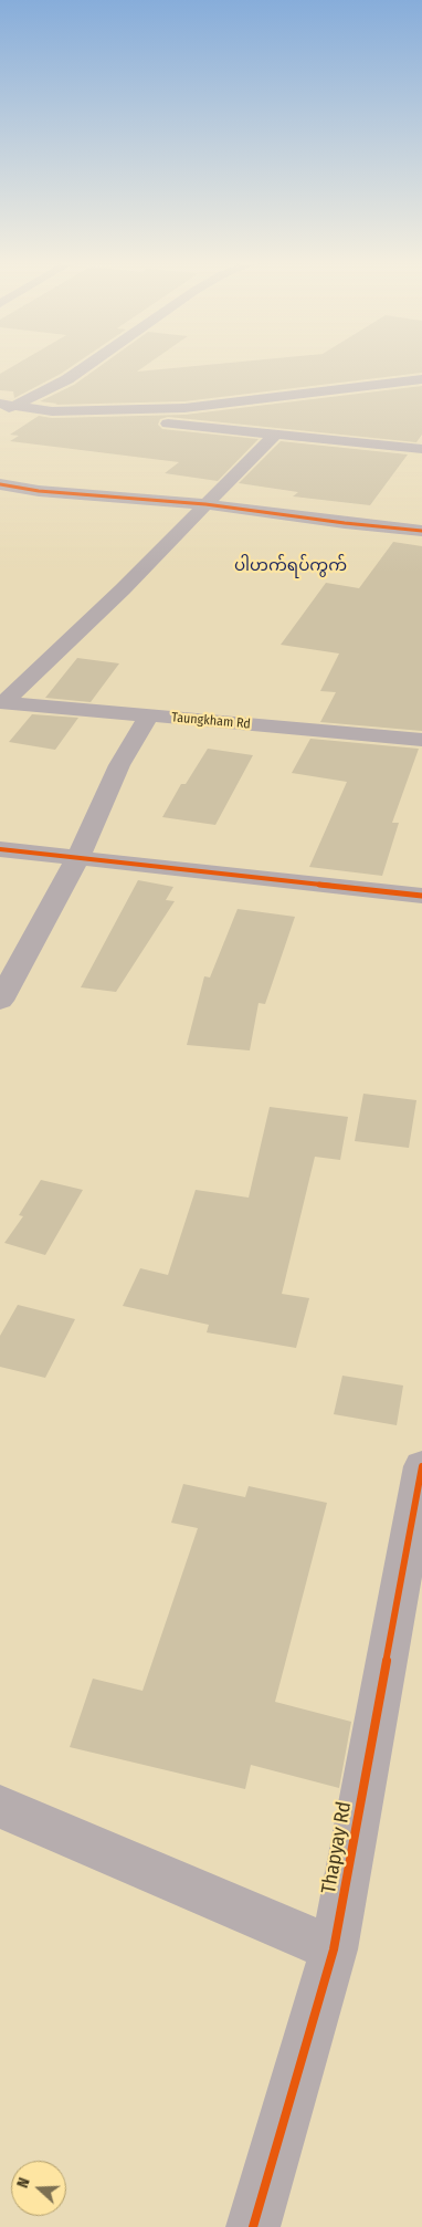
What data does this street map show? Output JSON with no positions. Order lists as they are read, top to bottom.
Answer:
{
  "streets": {
    "street": ["Taungkham Rd", "Thapyay Rd"]
  },
  "districts": ["ပါဟက်ရပ်ကွက်"],
  "north": "left"
}
